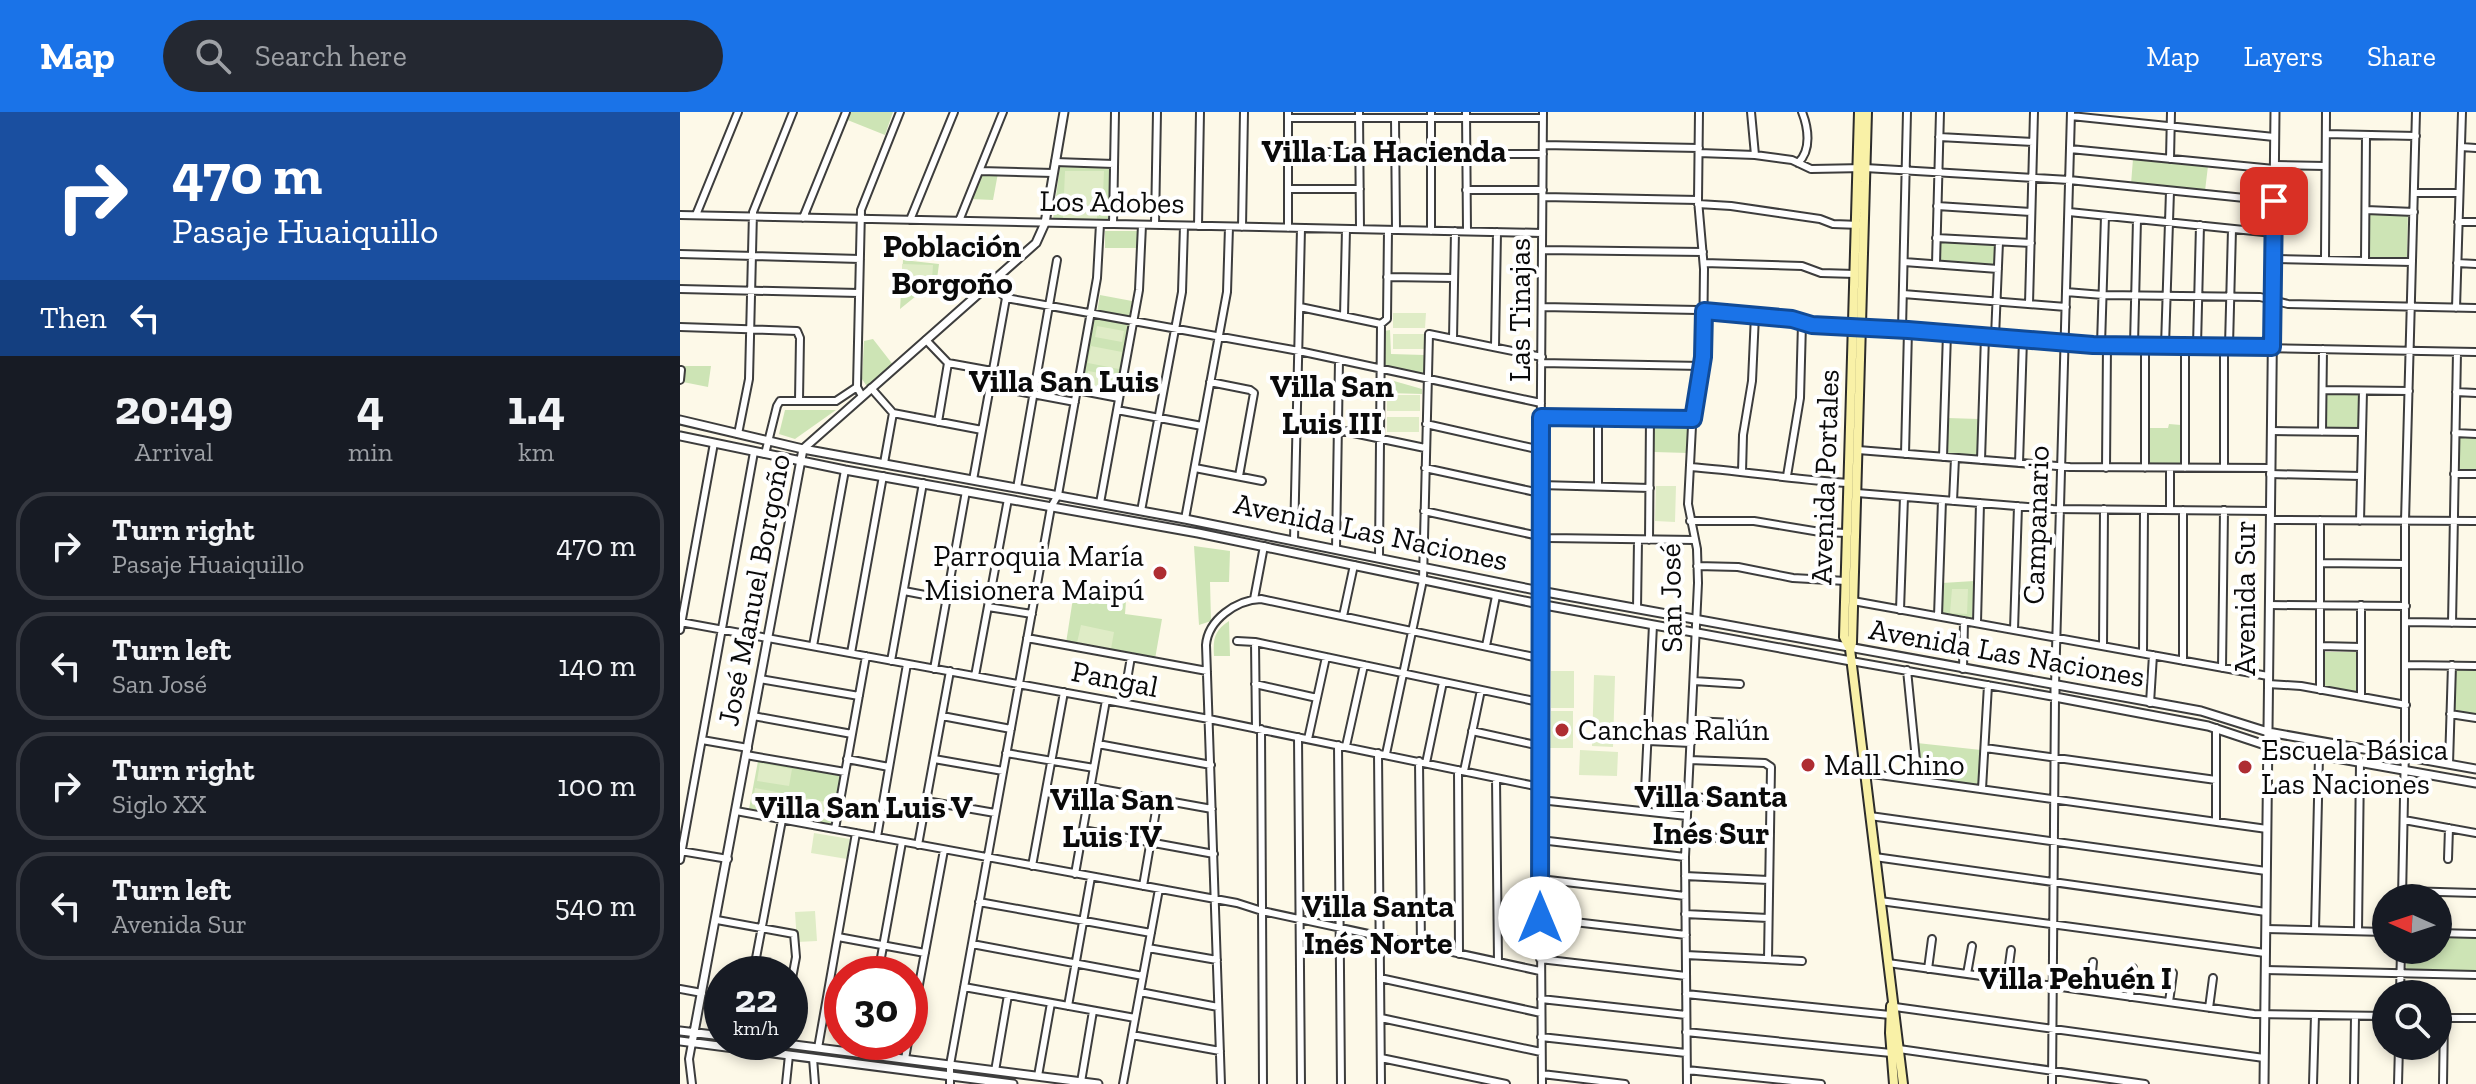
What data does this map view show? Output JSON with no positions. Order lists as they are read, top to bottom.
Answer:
{
  "streets": {
    "main road": ["Avenida Portales"],
    "street": [
      "Los Adobes",
      "Las Tinajas",
      "Campanario",
      "Avenida Las Naciones",
      "José Manuel Borgoño",
      "San José",
      "Avenida Sur",
      "Pangal"
    ]
  },
  "crossings": [
    ["Los Adobes", "Las Tinajas"],
    ["Los Adobes", "José Manuel Borgoño"],
    ["Las Tinajas", "Avenida Las Naciones"],
    ["Las Tinajas", "Pangal"],
    ["Avenida Portales", "Avenida Las Naciones"],
    ["Campanario", "Avenida Las Naciones"],
    ["Avenida Las Naciones", "José Manuel Borgoño"],
    ["Avenida Las Naciones", "San José"],
    ["Avenida Las Naciones", "Avenida Sur"],
    ["José Manuel Borgoño", "Pangal"]
  ],
  "districts": [
    "Villa La Hacienda",
    "Población Borgoño",
    "Villa San Luis",
    "Villa San Luis III",
    "Villa Santa Inés Sur",
    "Villa San Luis IV",
    "Villa San Luis V",
    "Villa Santa Inés Norte",
    "Villa Pehuén I"
  ],
  "places": [
    "Parroquia María Misionera Maipú",
    "Canchas Ralún",
    "Mall Chino",
    "Escuela Básica Las Naciones"
  ],
  "north": "left",
  "page": {
    "header": "Map",
    "search": "Search here",
    "nav": ["Map", "Layers", "Share"],
    "turn": ["470 m", "Pasaje Huaiquillo"],
    "then": "Then",
    "eta": [
      "20:49",
      "Arrival",
      "4",
      "min",
      "1.4",
      "km"
    ],
    "list": [
      {
        "name": "Turn right",
        "note": "Pasaje Huaiquillo",
        "value": "470 m"
      },
      {
        "name": "Turn left",
        "note": "San José",
        "value": "140 m"
      },
      {
        "name": "Turn right",
        "note": "Siglo XX",
        "value": "100 m"
      },
      {
        "name": "Turn left",
        "note": "Avenida Sur",
        "value": "540 m"
      }
    ],
    "speed": "22 km/h",
    "limit": "30"
  }
}
